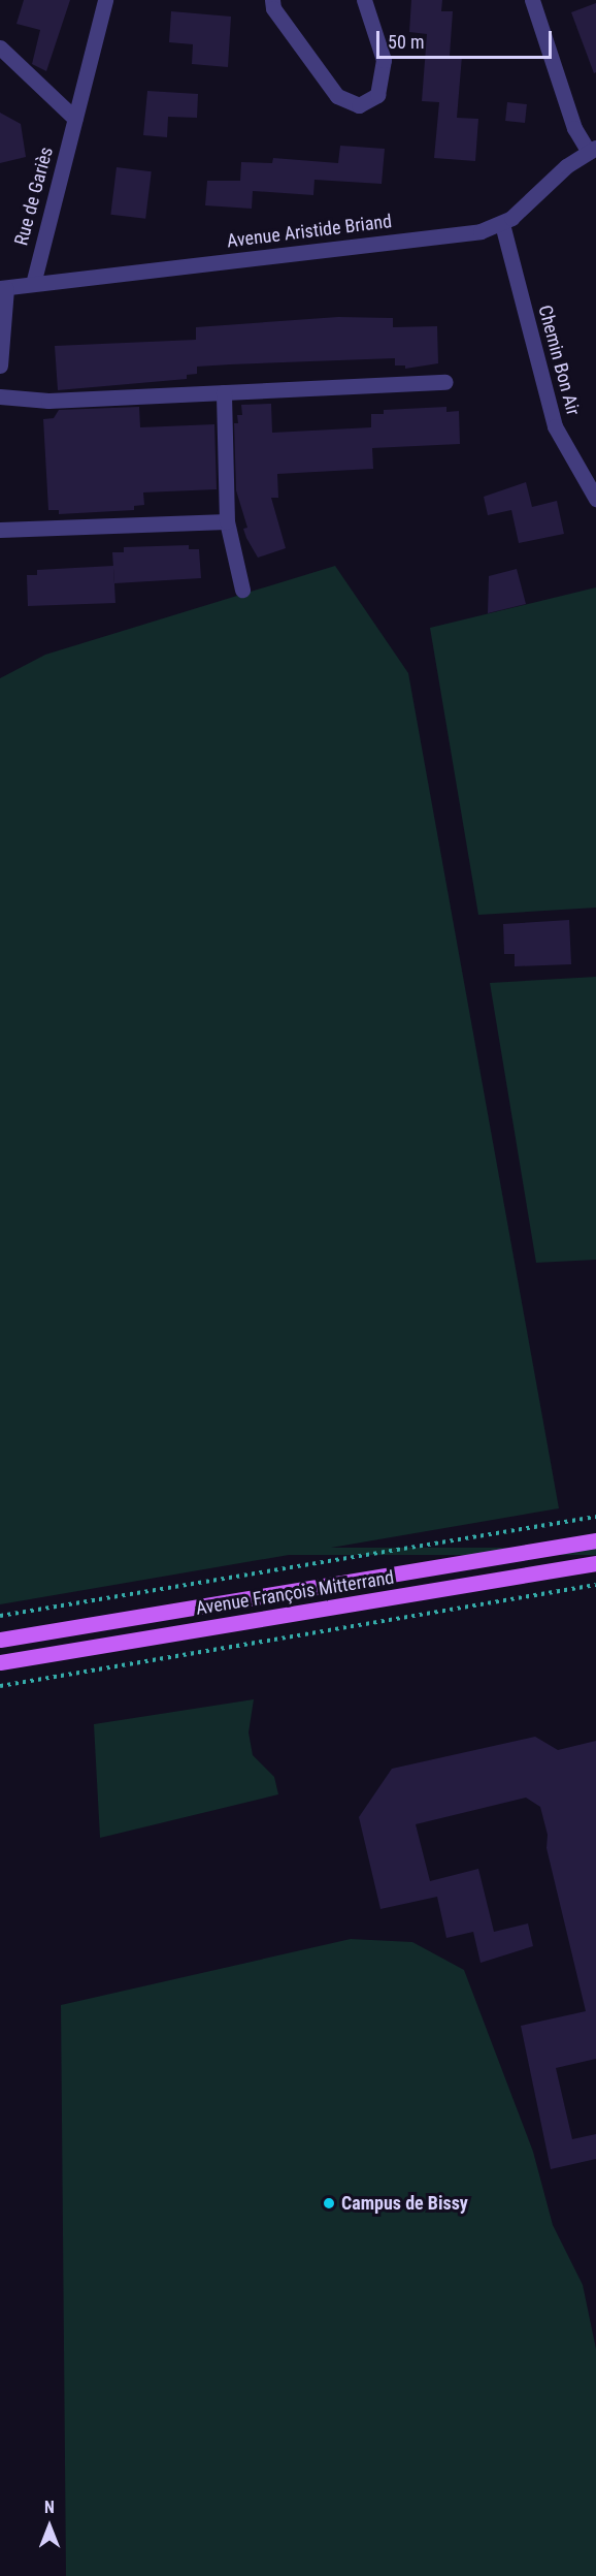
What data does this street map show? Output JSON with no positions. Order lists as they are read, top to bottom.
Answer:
{
  "streets": {
    "main road": ["Avenue François Mitterrand"],
    "street": ["Rue de Gariès", "Avenue Aristide Briand", "Chemin Bon Air"]
  },
  "crossings": [
    ["Rue de Gariès", "Avenue Aristide Briand"],
    ["Avenue Aristide Briand", "Chemin Bon Air"]
  ],
  "places": ["Campus de Bissy"],
  "scale_bar": "50 m",
  "north": "top"
}
